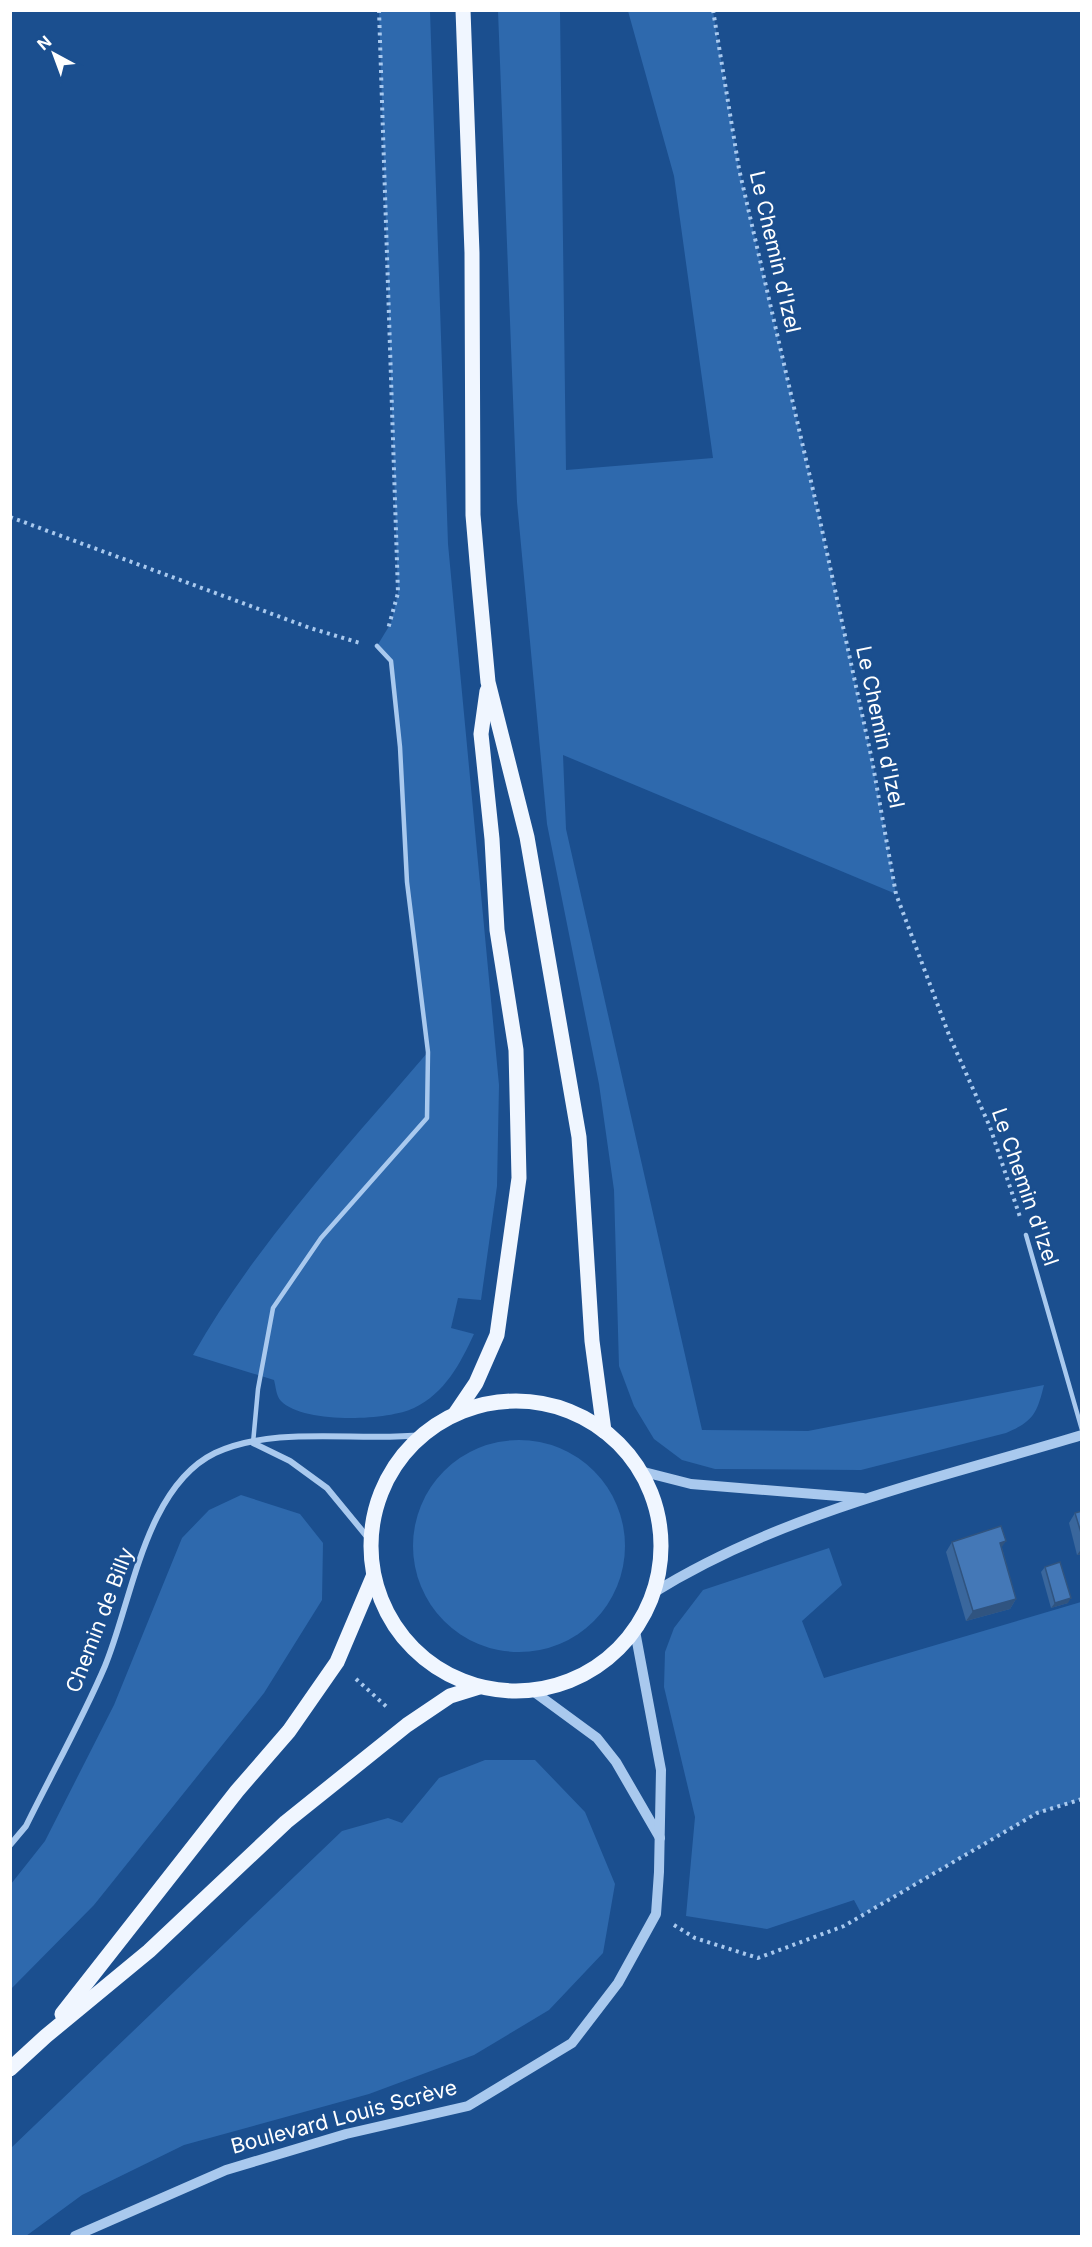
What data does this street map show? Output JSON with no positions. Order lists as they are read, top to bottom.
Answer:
{
  "streets": {
    "street": ["Chemin de Billy", "Boulevard Louis Scrève"],
    "lane": ["Le Chemin d'Izel"]
  },
  "north": "top left"
}
